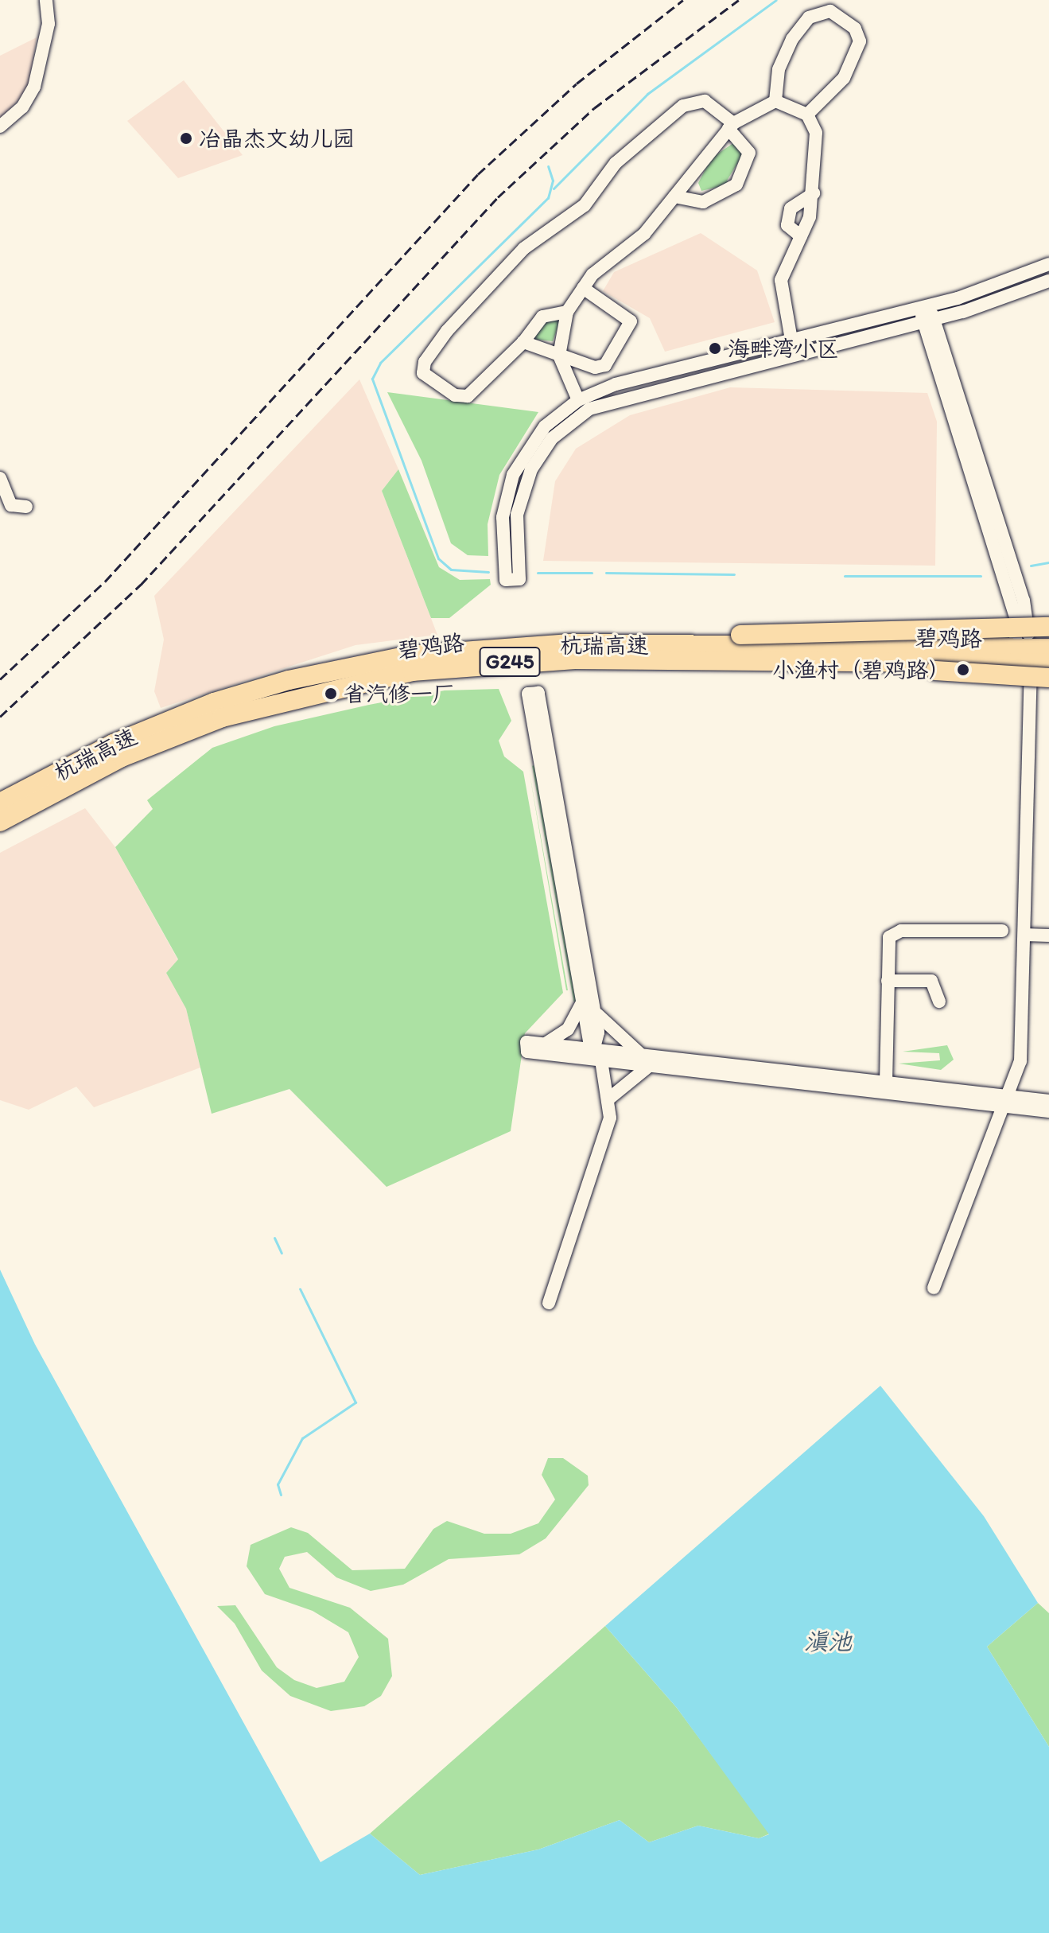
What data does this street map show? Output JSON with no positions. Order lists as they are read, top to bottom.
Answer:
{
  "streets": {
    "highway": ["碧鸡路", "杭瑞高速", "G245"]
  },
  "water": ["滇池"],
  "places": [
    "冶晶杰文幼儿园",
    "海畔湾小区",
    "小渔村（碧鸡路）",
    "省汽修一厂"
  ]
}
